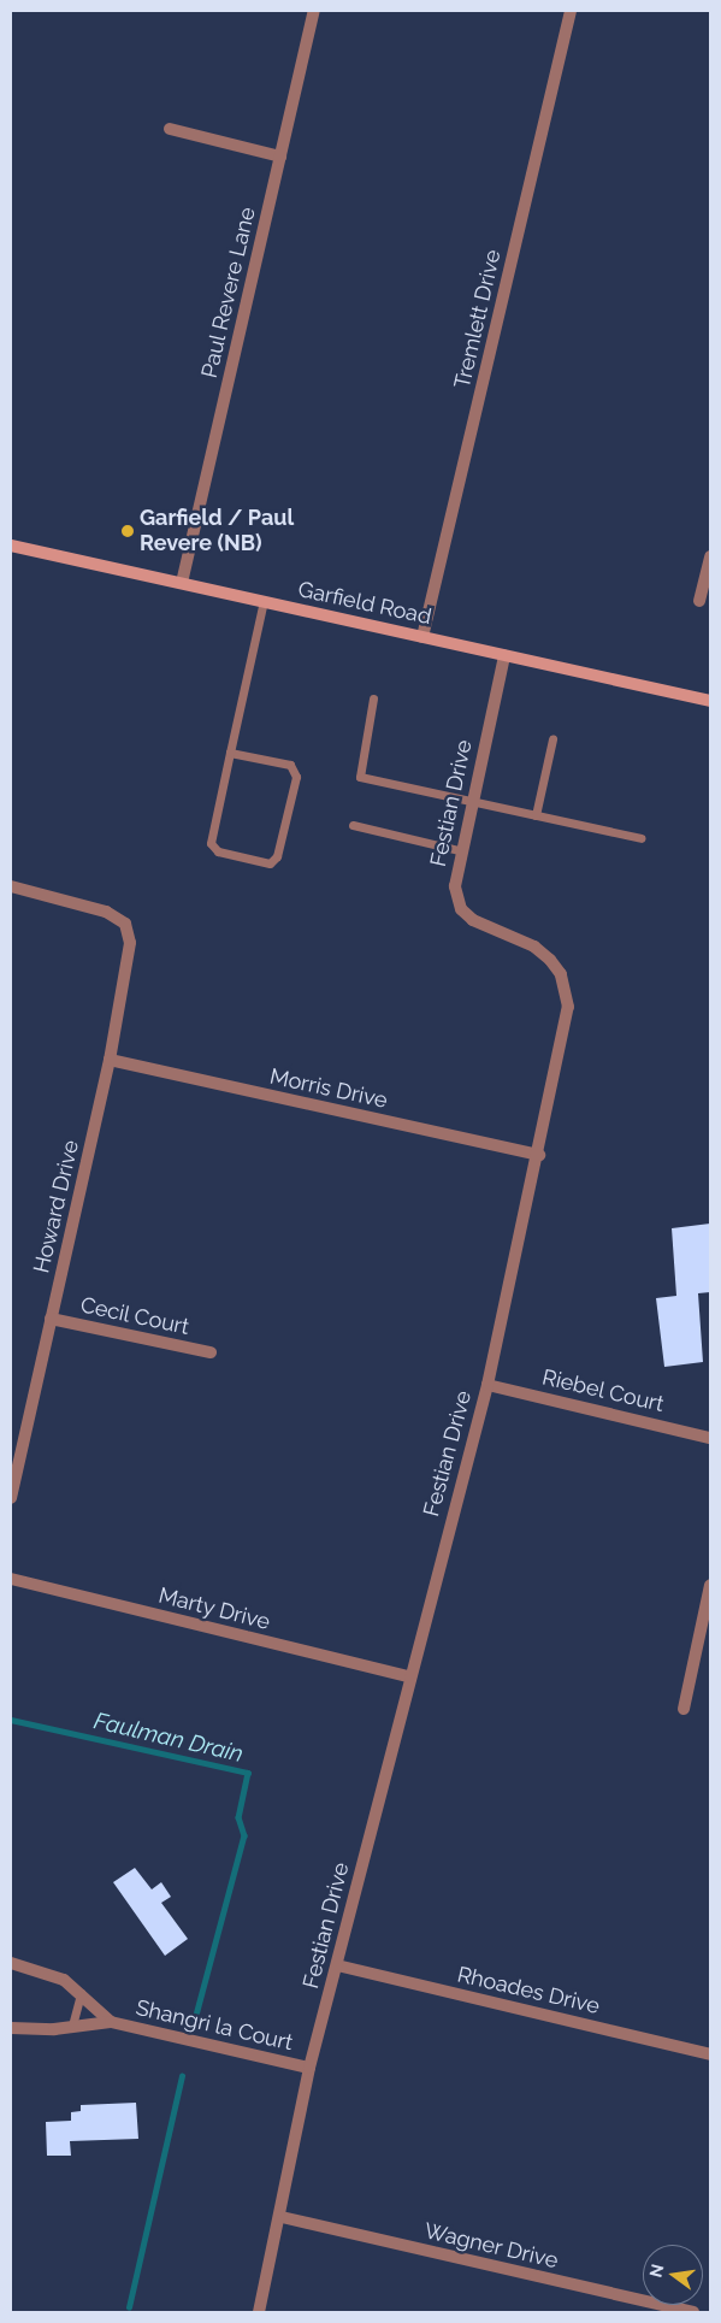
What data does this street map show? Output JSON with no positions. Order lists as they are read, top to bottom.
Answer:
{
  "streets": {
    "main road": ["Garfield Road"],
    "street": [
      "Paul Revere Lane",
      "Tremlett Drive",
      "Festian Drive",
      "Morris Drive",
      "Howard Drive",
      "Cecil Court",
      "Riebel Court",
      "Marty Drive",
      "Rhoades Drive",
      "Shangri la Court",
      "Wagner Drive"
    ]
  },
  "crossings": [
    ["Paul Revere Lane", "Garfield Road"],
    ["Tremlett Drive", "Garfield Road"],
    ["Garfield Road", "Festian Drive"],
    ["Festian Drive", "Morris Drive"],
    ["Festian Drive", "Riebel Court"],
    ["Festian Drive", "Marty Drive"],
    ["Festian Drive", "Rhoades Drive"],
    ["Festian Drive", "Shangri la Court"],
    ["Festian Drive", "Wagner Drive"],
    ["Morris Drive", "Howard Drive"],
    ["Howard Drive", "Cecil Court"]
  ],
  "water": ["Faulman Drain"],
  "places": ["Garfield / Paul Revere (NB)"],
  "north": "left"
}
